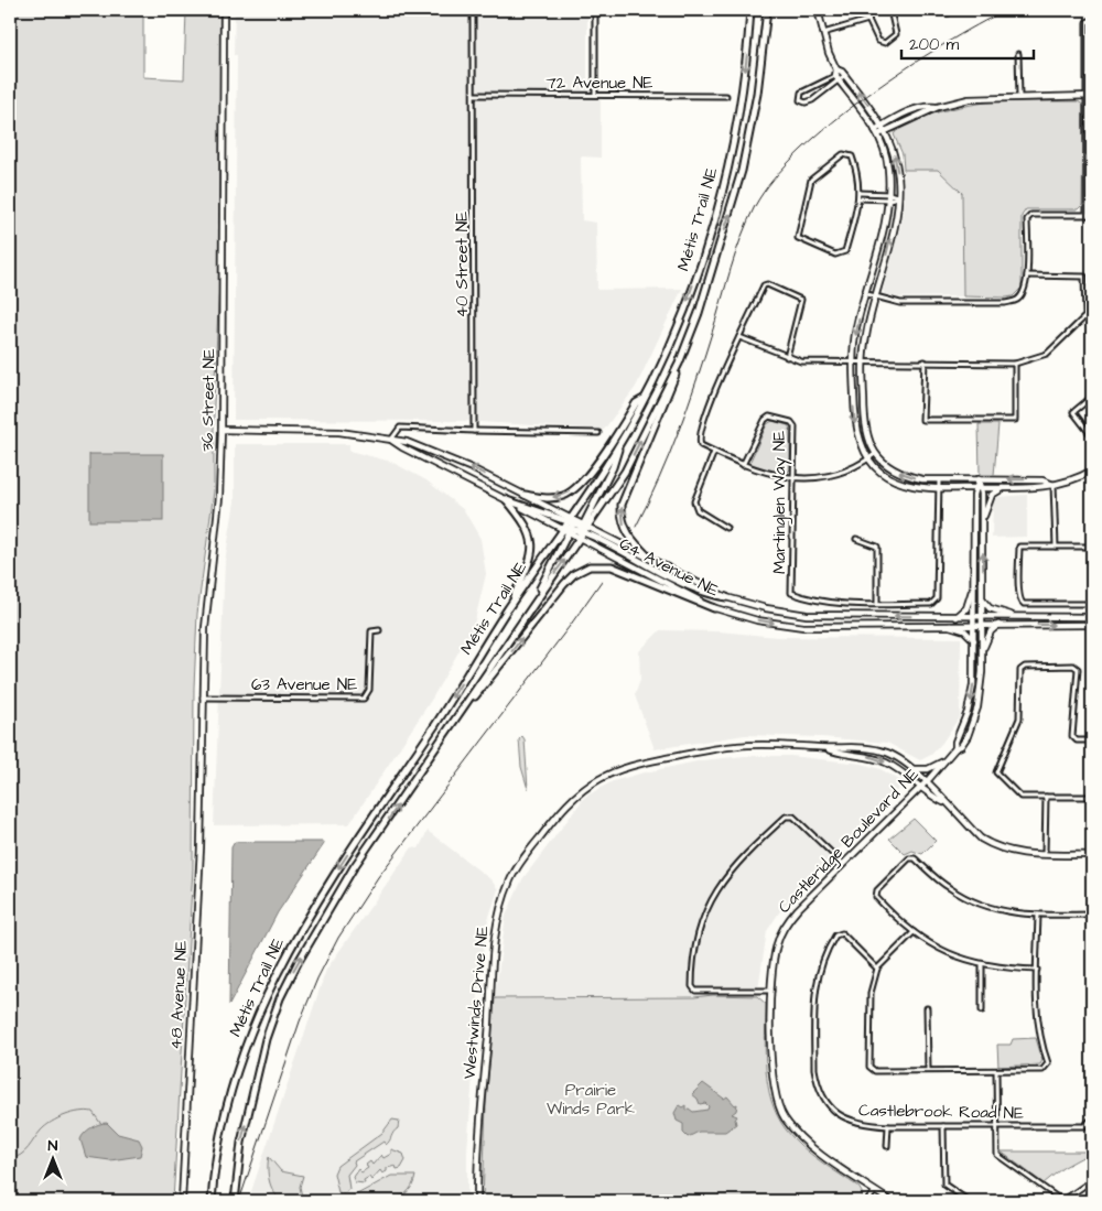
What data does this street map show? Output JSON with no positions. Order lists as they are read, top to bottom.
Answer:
{
  "streets": {
    "main road": ["Métis Trail NE"],
    "street": [
      "72 Avenue NE",
      "40 Street NE",
      "36 Street NE",
      "Martinglen Way NE",
      "64 Avenue NE",
      "63 Avenue NE",
      "Castleridge Boulevard NE",
      "48 Avenue NE",
      "Westwinds Drive NE",
      "Castlebrook Road NE"
    ]
  },
  "crossings": [
    ["72 Avenue NE", "40 Street NE"],
    ["Métis Trail NE", "64 Avenue NE"],
    ["36 Street NE", "64 Avenue NE"],
    ["36 Street NE", "63 Avenue NE"],
    ["36 Street NE", "48 Avenue NE"],
    ["64 Avenue NE", "Castleridge Boulevard NE"],
    ["Castleridge Boulevard NE", "Westwinds Drive NE"]
  ],
  "parks": ["Prairie Winds Park"],
  "scale_bar": "200 m",
  "north": "top"
}
